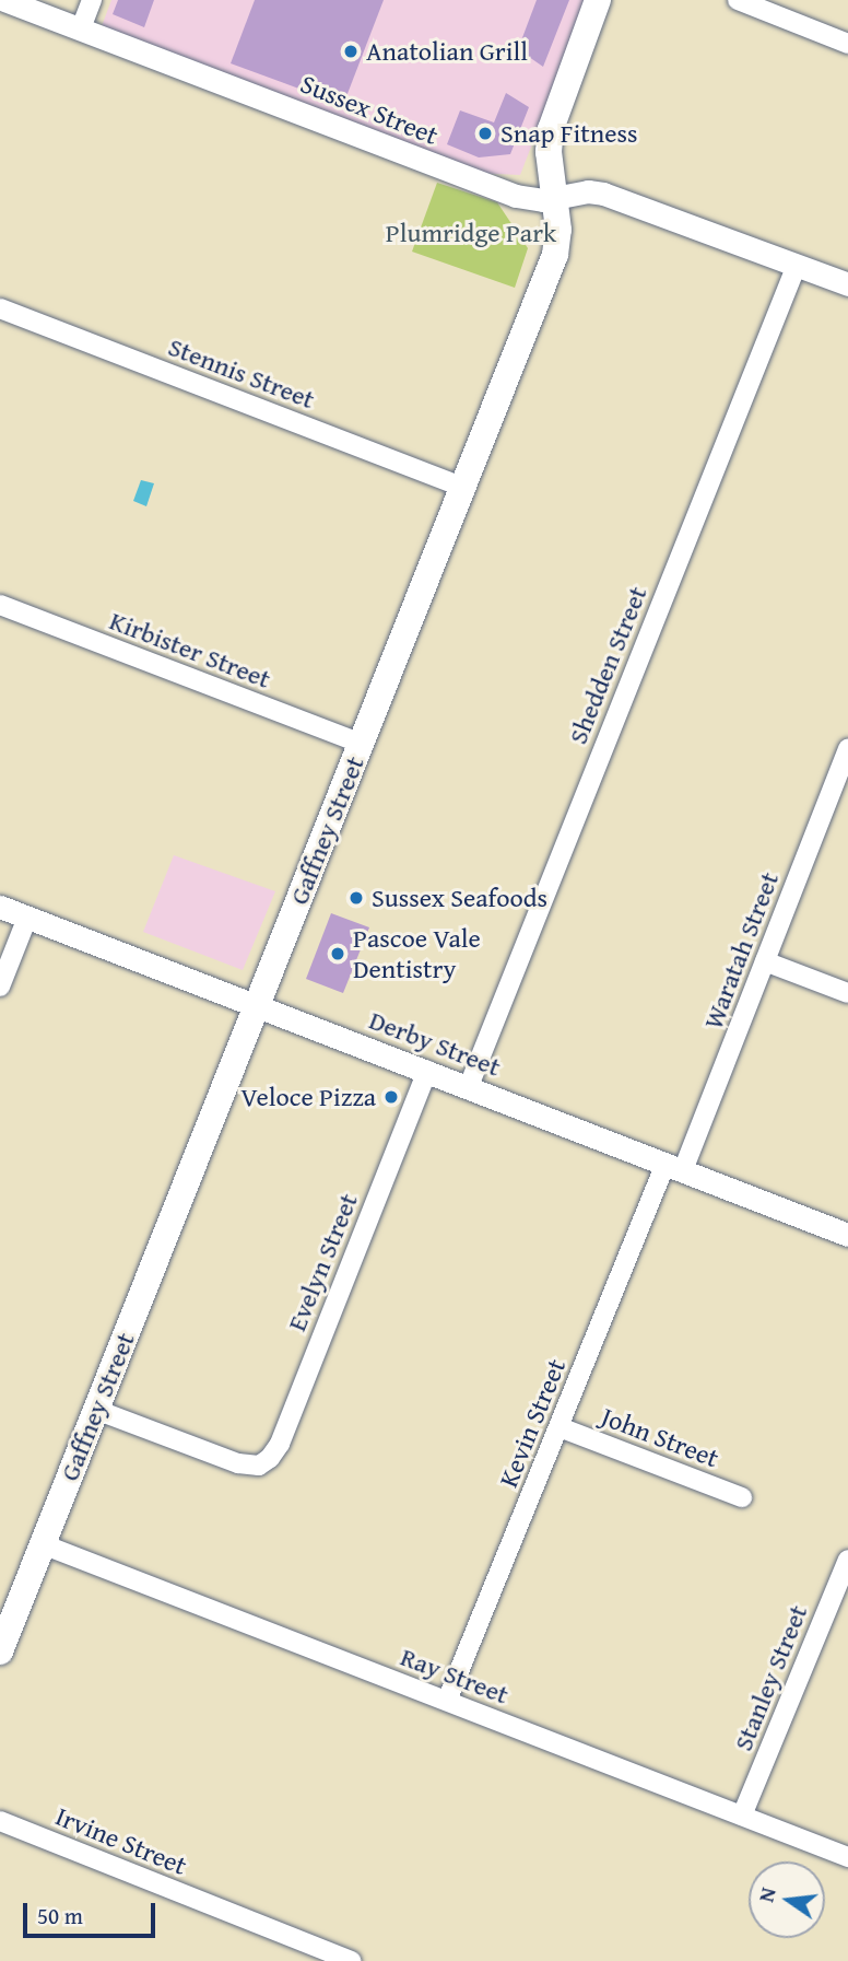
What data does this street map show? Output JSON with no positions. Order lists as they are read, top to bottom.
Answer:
{
  "streets": {
    "main road": ["Gaffney Street"],
    "street": [
      "Sussex Street",
      "Stennis Street",
      "Kirbister Street",
      "Shedden Street",
      "Waratah Street",
      "Derby Street",
      "Evelyn Street",
      "Kevin Street",
      "John Street",
      "Ray Street",
      "Stanley Street",
      "Irvine Street"
    ]
  },
  "crossings": [
    ["Sussex Street", "Shedden Street"],
    ["Sussex Street", "Gaffney Street"],
    ["Stennis Street", "Gaffney Street"],
    ["Kirbister Street", "Gaffney Street"],
    ["Shedden Street", "Derby Street"],
    ["Gaffney Street", "Derby Street"],
    ["Gaffney Street", "Evelyn Street"],
    ["Gaffney Street", "Ray Street"],
    ["Waratah Street", "Derby Street"],
    ["Waratah Street", "Kevin Street"],
    ["Derby Street", "Evelyn Street"],
    ["Derby Street", "Kevin Street"],
    ["Kevin Street", "John Street"],
    ["Kevin Street", "Ray Street"],
    ["Ray Street", "Stanley Street"]
  ],
  "parks": ["Plumridge Park"],
  "places": [
    "Anatolian Grill",
    "Snap Fitness",
    "Sussex Seafoods",
    "Pascoe Vale Dentistry",
    "Veloce Pizza"
  ],
  "scale_bar": "50 m",
  "north": "left"
}
